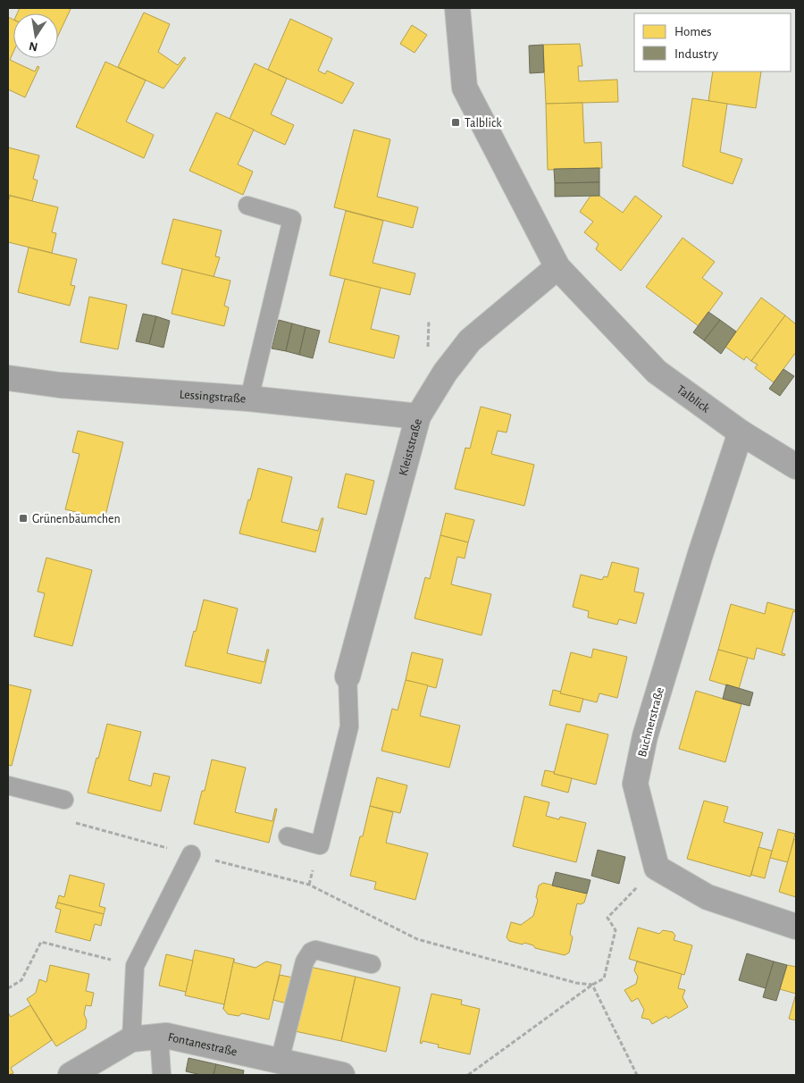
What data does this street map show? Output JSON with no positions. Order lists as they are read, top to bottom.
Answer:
{
  "streets": {
    "street": [
      "Lessingstraße",
      "Talblick",
      "Kleiststraße",
      "Büchnerstraße",
      "Fontanestraße"
    ]
  },
  "crossings": [
    ["Lessingstraße", "Kleiststraße"],
    ["Talblick", "Kleiststraße"],
    ["Talblick", "Büchnerstraße"]
  ],
  "places": {
    "transit": ["Talblick", "Grünenbäumchen"]
  },
  "legend": ["Homes", "Industry"],
  "north": "bottom"
}
